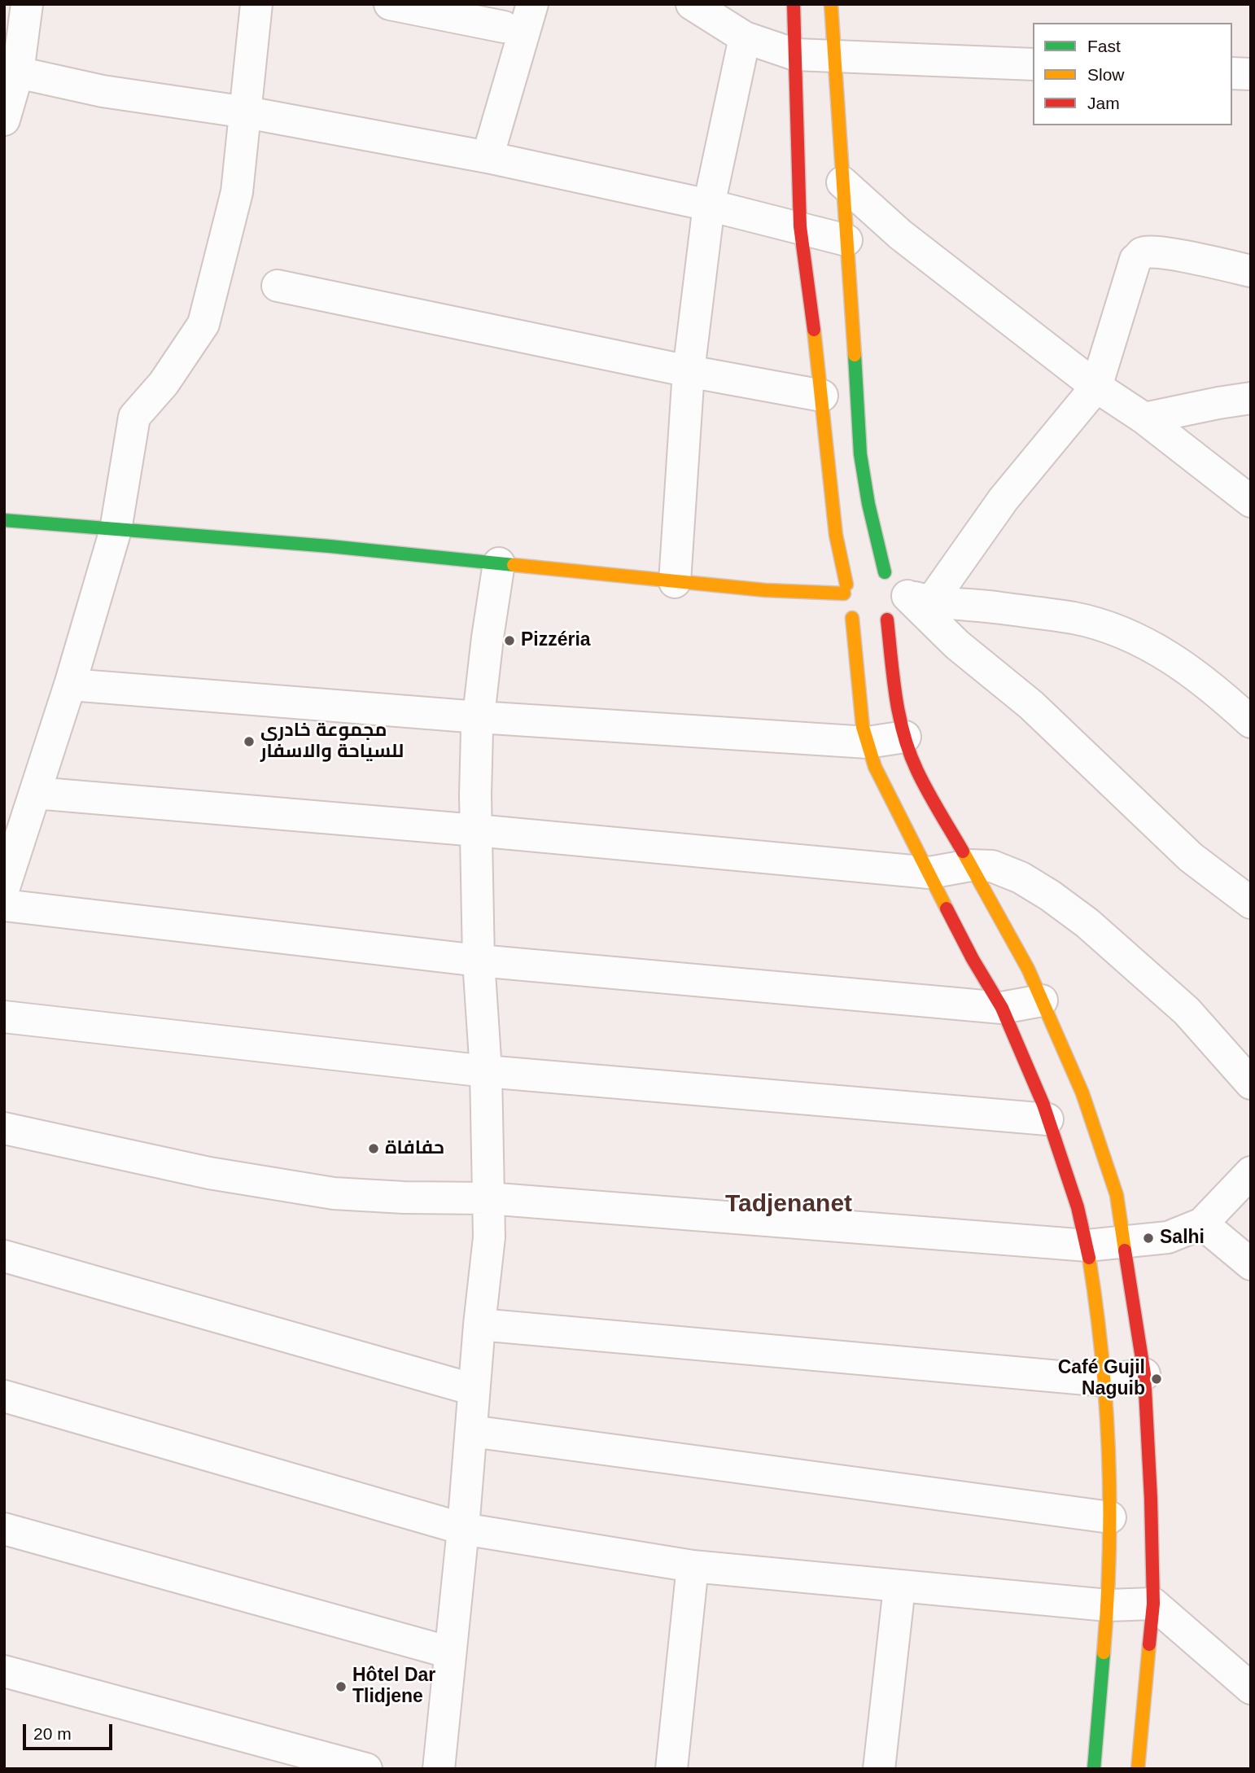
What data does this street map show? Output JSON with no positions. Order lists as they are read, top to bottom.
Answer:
{
  "districts": ["Tadjenanet"],
  "places": [
    "Pizzéria",
    "مجموعة خادري للسياحة والاسفار",
    "حفافاة",
    "Salhi",
    "Café Gujil Naguib",
    "Hôtel Dar Tlidjene"
  ],
  "legend": ["Fast", "Slow", "Jam"],
  "scale_bar": "20 m"
}
